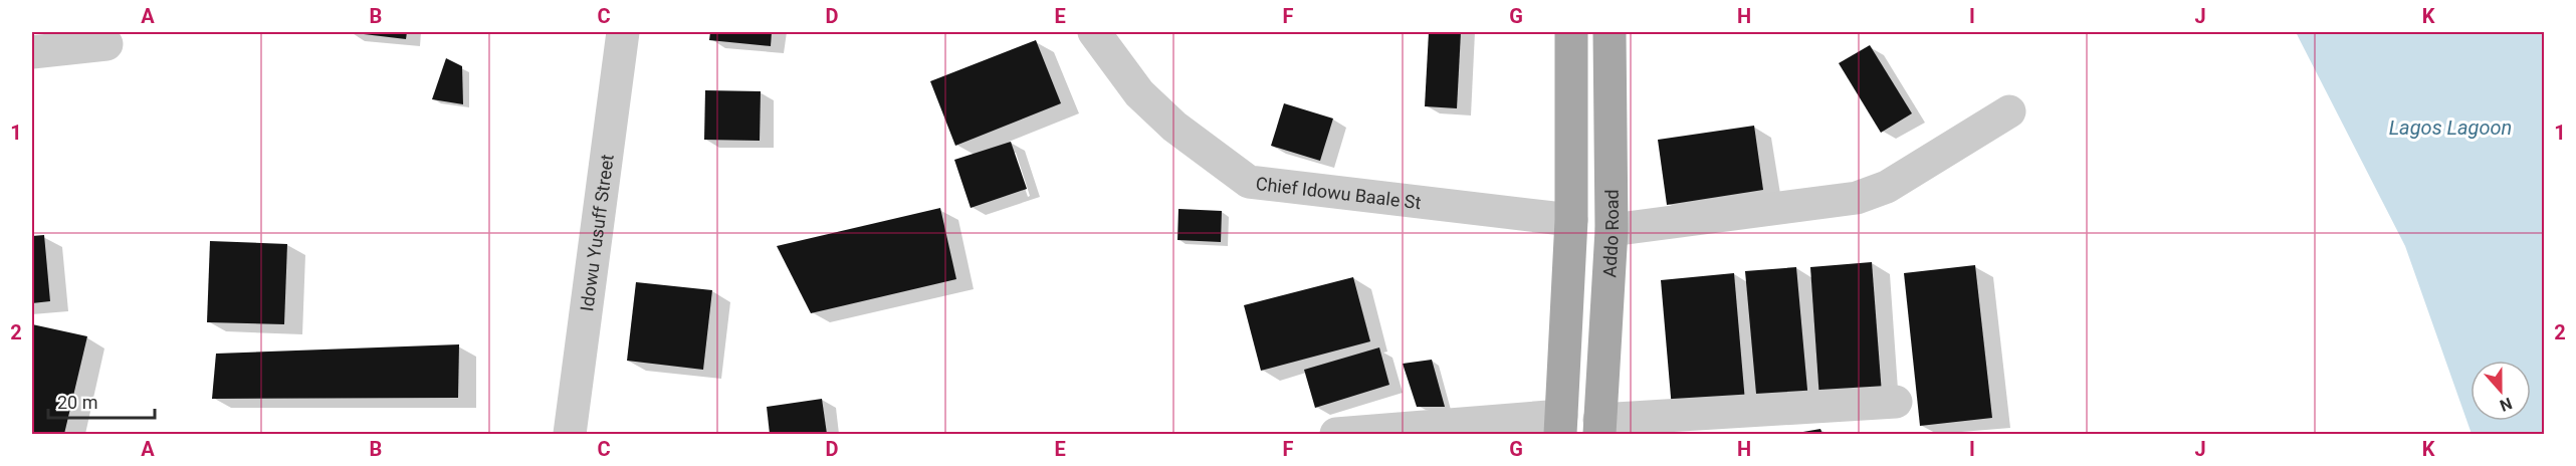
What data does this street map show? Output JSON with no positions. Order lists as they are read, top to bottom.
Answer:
{
  "streets": {
    "main road": ["Addo Road"],
    "street": ["Chief Idowu Baale St", "Idowu Yusuff Street"]
  },
  "water": ["Lagos Lagoon"],
  "scale_bar": "20 m",
  "north": "bottom",
  "grid": {
    "columns": [
      "A",
      "B",
      "C",
      "D",
      "E",
      "F",
      "G",
      "H",
      "I",
      "J",
      "K"
    ],
    "rows": ["1", "2"]
  }
}
